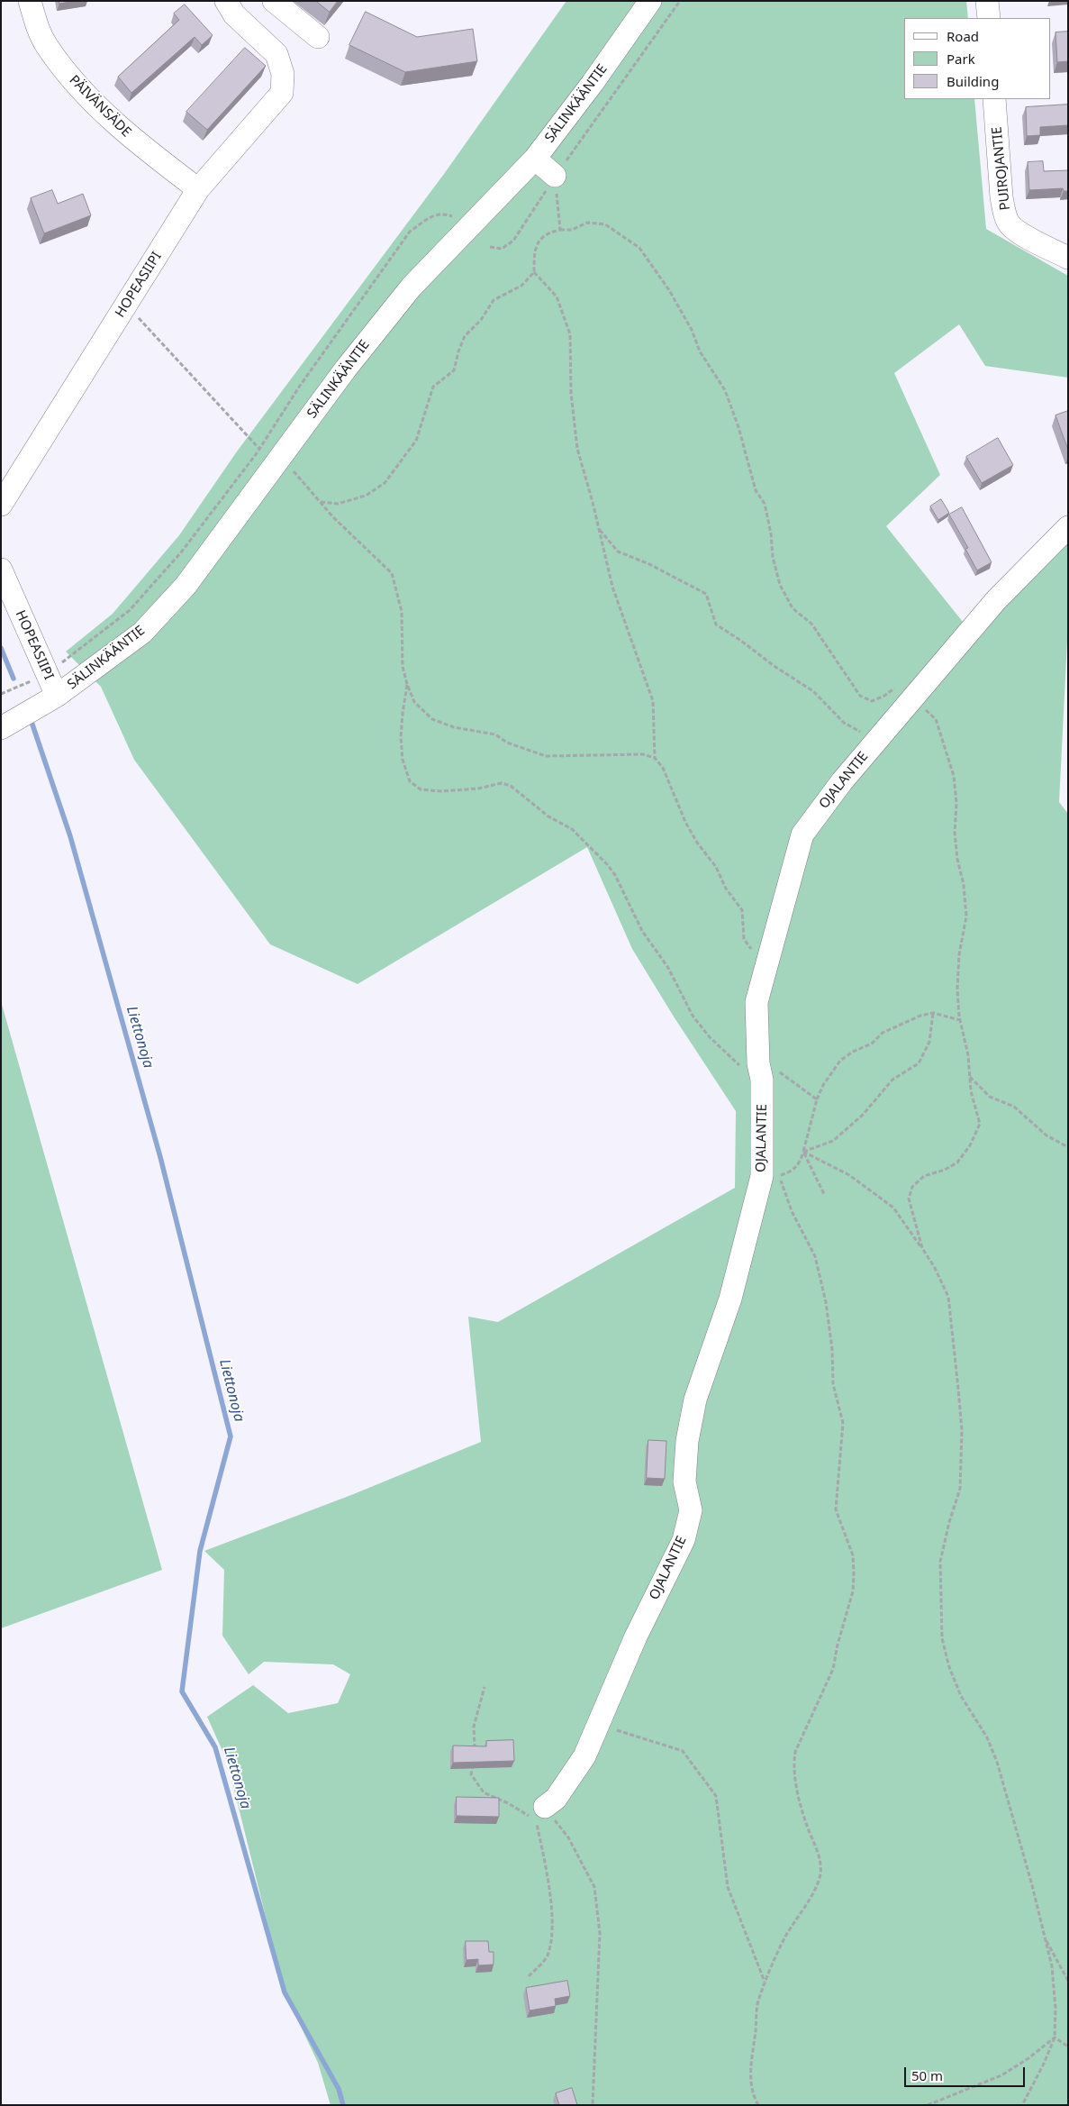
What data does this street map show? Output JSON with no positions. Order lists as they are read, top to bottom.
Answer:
{
  "streets": {
    "street": [
      "SÄLINKÄÄNTIE",
      "PÄIVÄNSÄDE",
      "PUIROJANTIE",
      "HOPEASIIPI",
      "OJALANTIE"
    ]
  },
  "crossings": [
    ["SÄLINKÄÄNTIE", "HOPEASIIPI"],
    ["PÄIVÄNSÄDE", "HOPEASIIPI"]
  ],
  "water": ["Liettonoja"],
  "legend": ["Road", "Park", "Building"],
  "scale_bar": "50 m"
}
